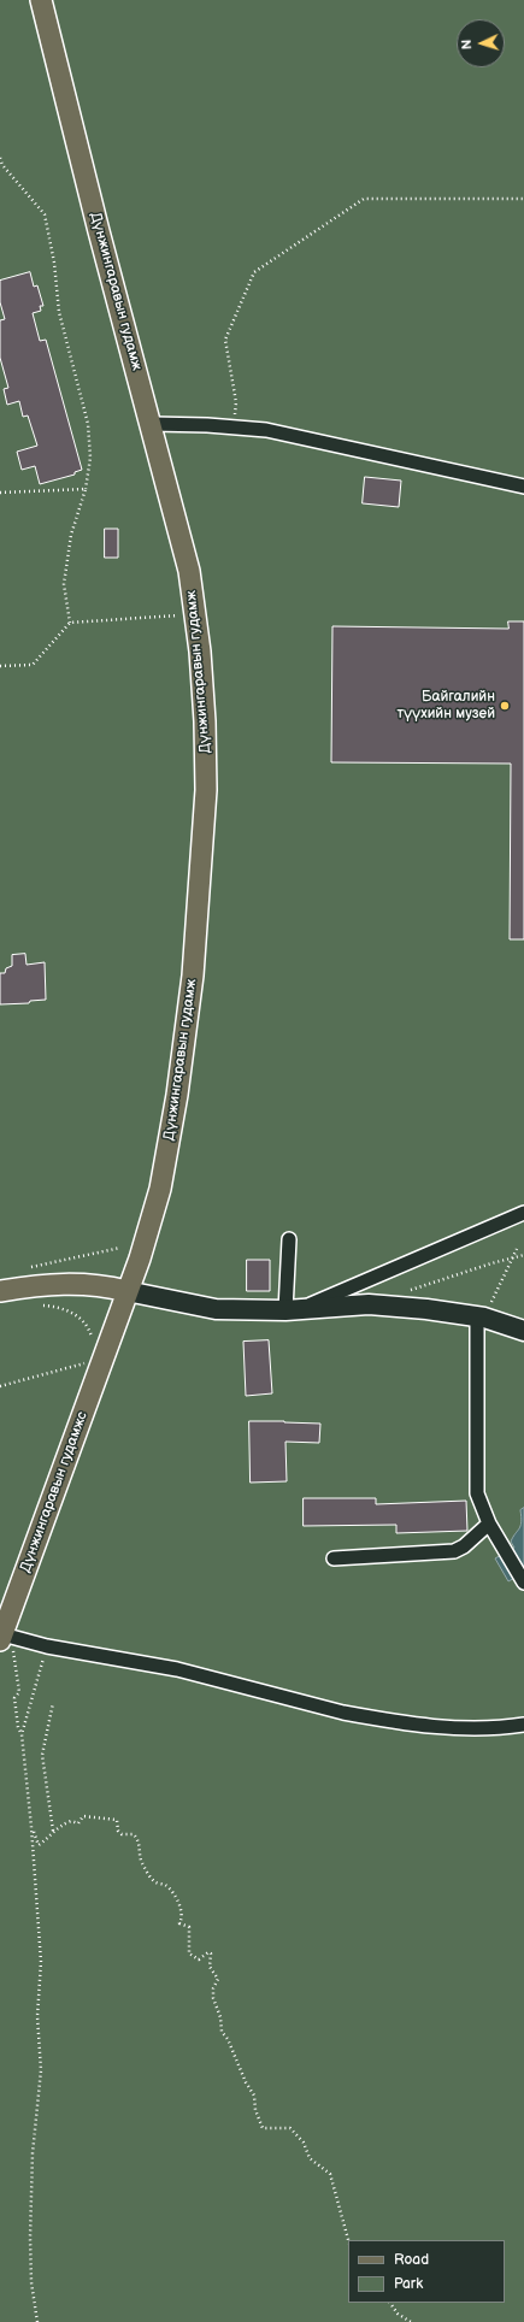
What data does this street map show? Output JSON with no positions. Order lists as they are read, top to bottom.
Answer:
{
  "streets": {
    "main road": ["Дүнжингаравын гудамж", "Дүнжингаравын гудамжс"]
  },
  "crossings": [
    ["Дүнжингаравын гудамж", "Дүнжингаравын гудамжс"]
  ],
  "places": ["Байгалийн түүхийн музей"],
  "legend": ["Road", "Park"],
  "north": "left"
}
